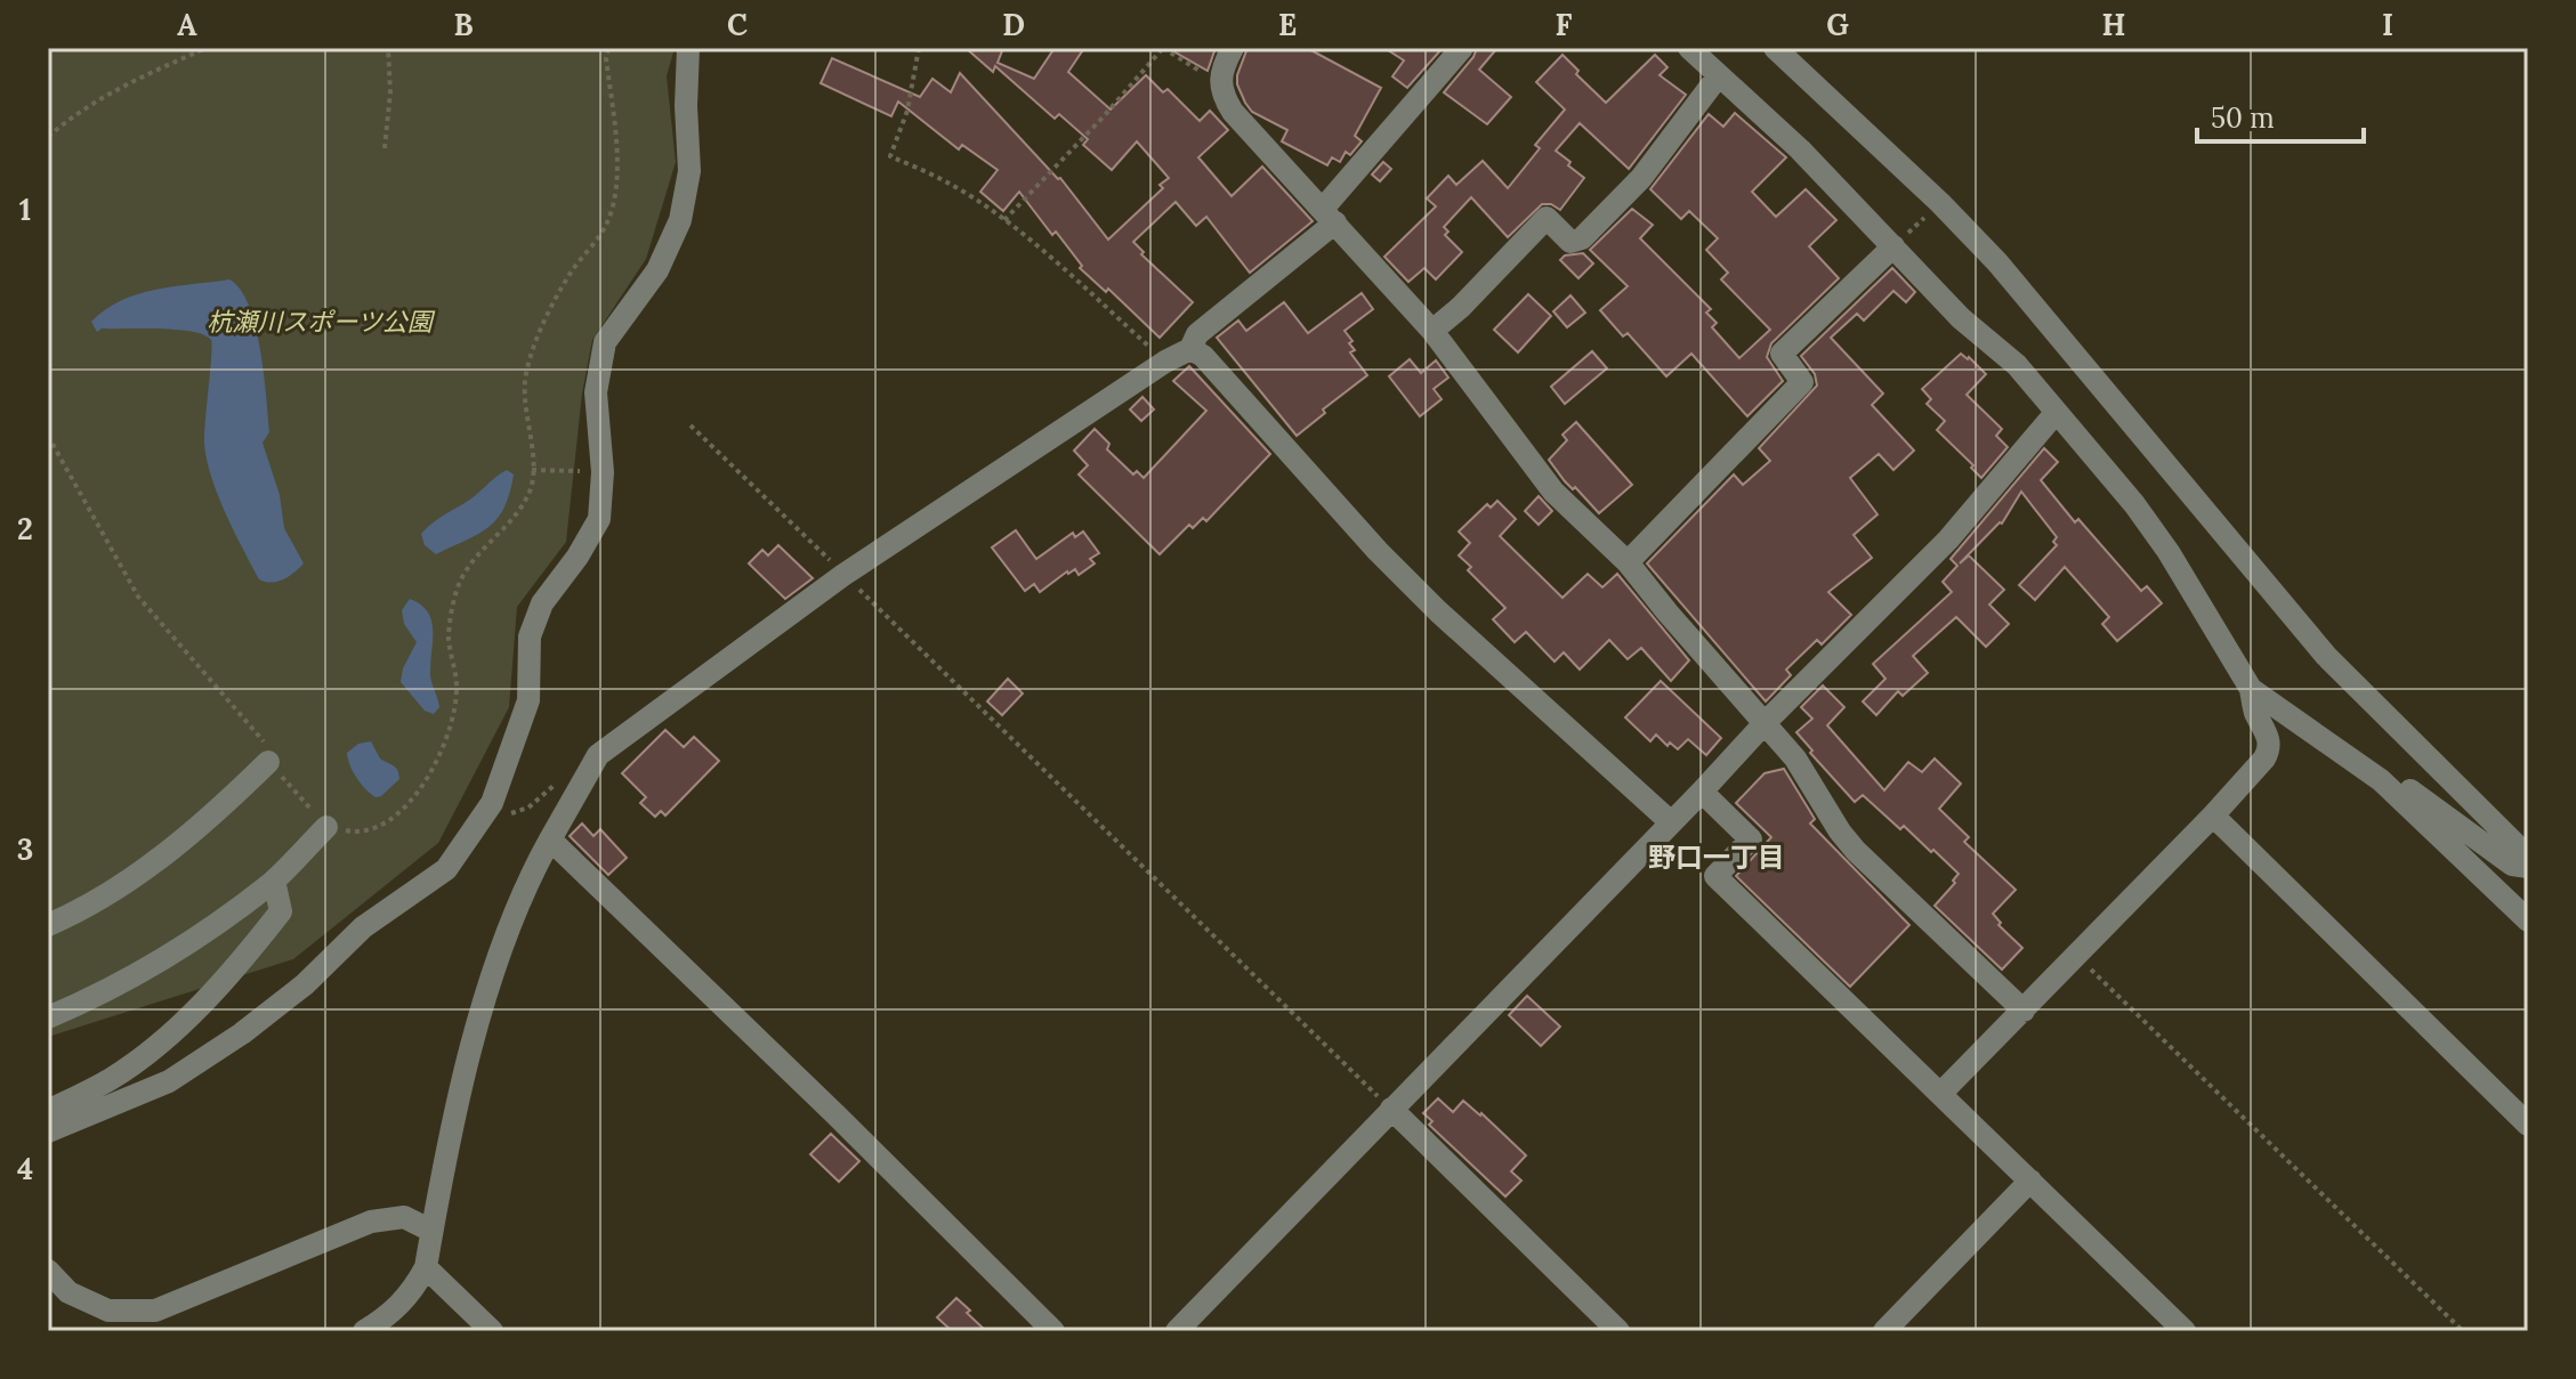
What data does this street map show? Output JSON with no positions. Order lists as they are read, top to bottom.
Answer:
{
  "districts": ["野口一丁目"],
  "parks": ["杭瀬川スポーツ公園"],
  "scale_bar": "50 m",
  "grid": {
    "columns": [
      "A",
      "B",
      "C",
      "D",
      "E",
      "F",
      "G",
      "H",
      "I"
    ],
    "rows": [
      "1",
      "2",
      "3",
      "4"
    ]
  }
}
